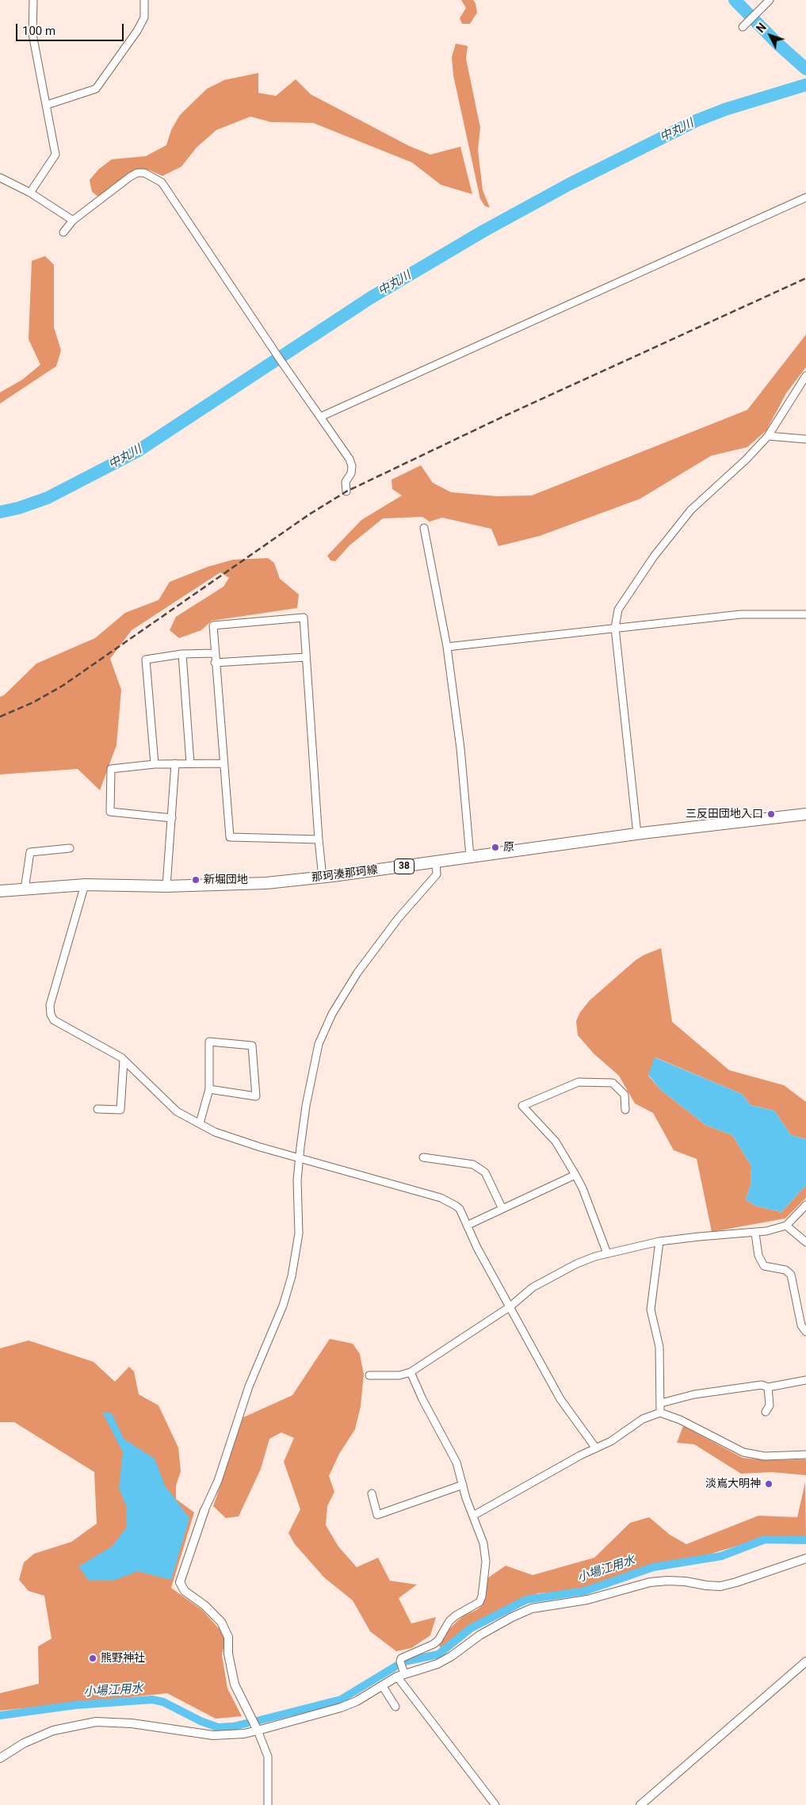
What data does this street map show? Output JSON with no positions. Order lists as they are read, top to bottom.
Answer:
{
  "streets": {
    "main road": ["38", "那珂湊那珂線"]
  },
  "water": ["中丸川", "小場江用水"],
  "places": [
    "三反田団地入口",
    "原",
    "新堀団地",
    "淡嶌大明神",
    "熊野神社"
  ],
  "scale_bar": "100 m",
  "north": "top left"
}
